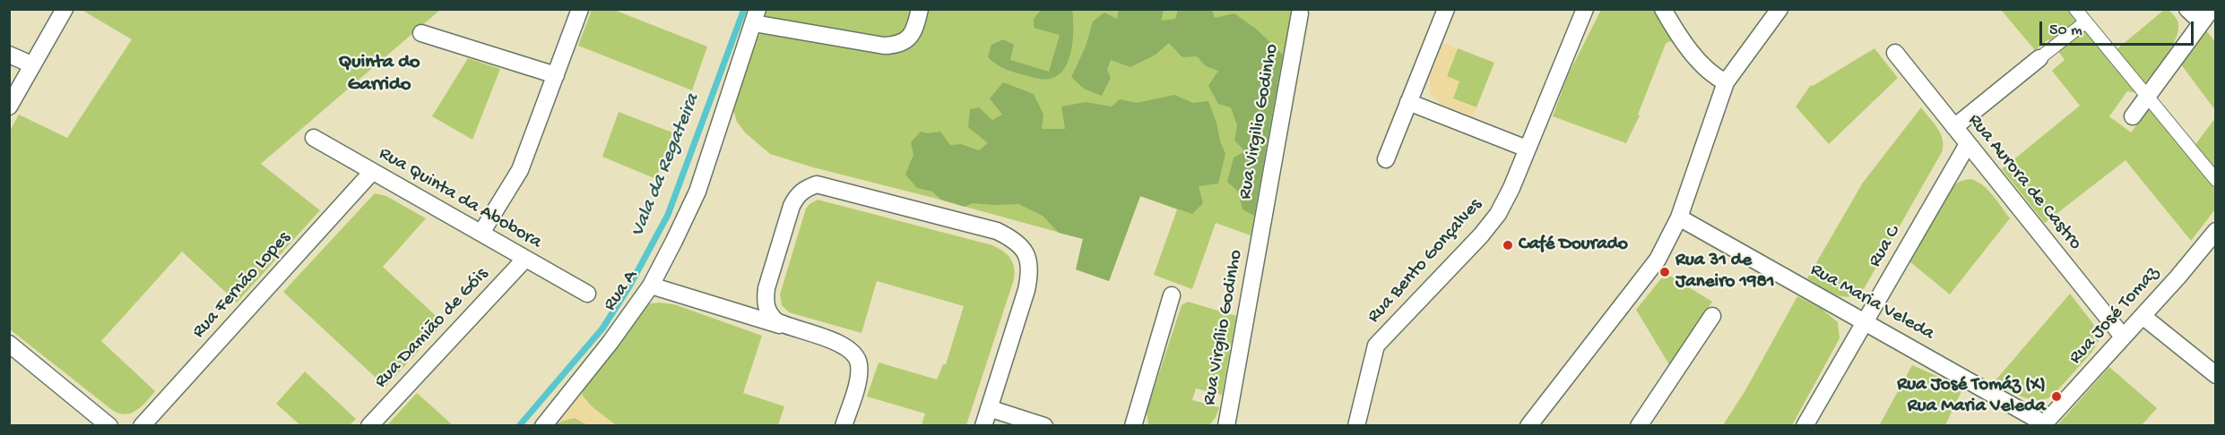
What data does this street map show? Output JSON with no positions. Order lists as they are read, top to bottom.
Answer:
{
  "streets": {
    "street": [
      "Rua Virgilio Godinho",
      "Rua Aurora de Castro",
      "Rua Quinta da Abobora",
      "Rua C",
      "Rua Bento Gonçalves",
      "Rua Fernão Lopes",
      "Rua A",
      "Rua Maria Veleda",
      "Rua José Tomaz",
      "Rua Virgílio Godinho",
      "Rua Damião de Góis"
    ]
  },
  "crossings": [
    ["Rua Virgilio Godinho", "Rua Virgílio Godinho"],
    ["Rua Aurora de Castro", "Rua C"],
    ["Rua Aurora de Castro", "Rua José Tomaz"],
    ["Rua Quinta da Abobora", "Rua Fernão Lopes"],
    ["Rua Quinta da Abobora", "Rua Damião de Góis"],
    ["Rua C", "Rua Maria Veleda"],
    ["Rua Maria Veleda", "Rua José Tomaz"]
  ],
  "districts": ["Quinta do Garrido"],
  "water": ["Vala da Regateira"],
  "places": ["Café Dourado", "Rua 31 de Janeiro 1981", "Rua José Tomáz (X) Rua Maria Veleda"],
  "scale_bar": "50 m"
}
